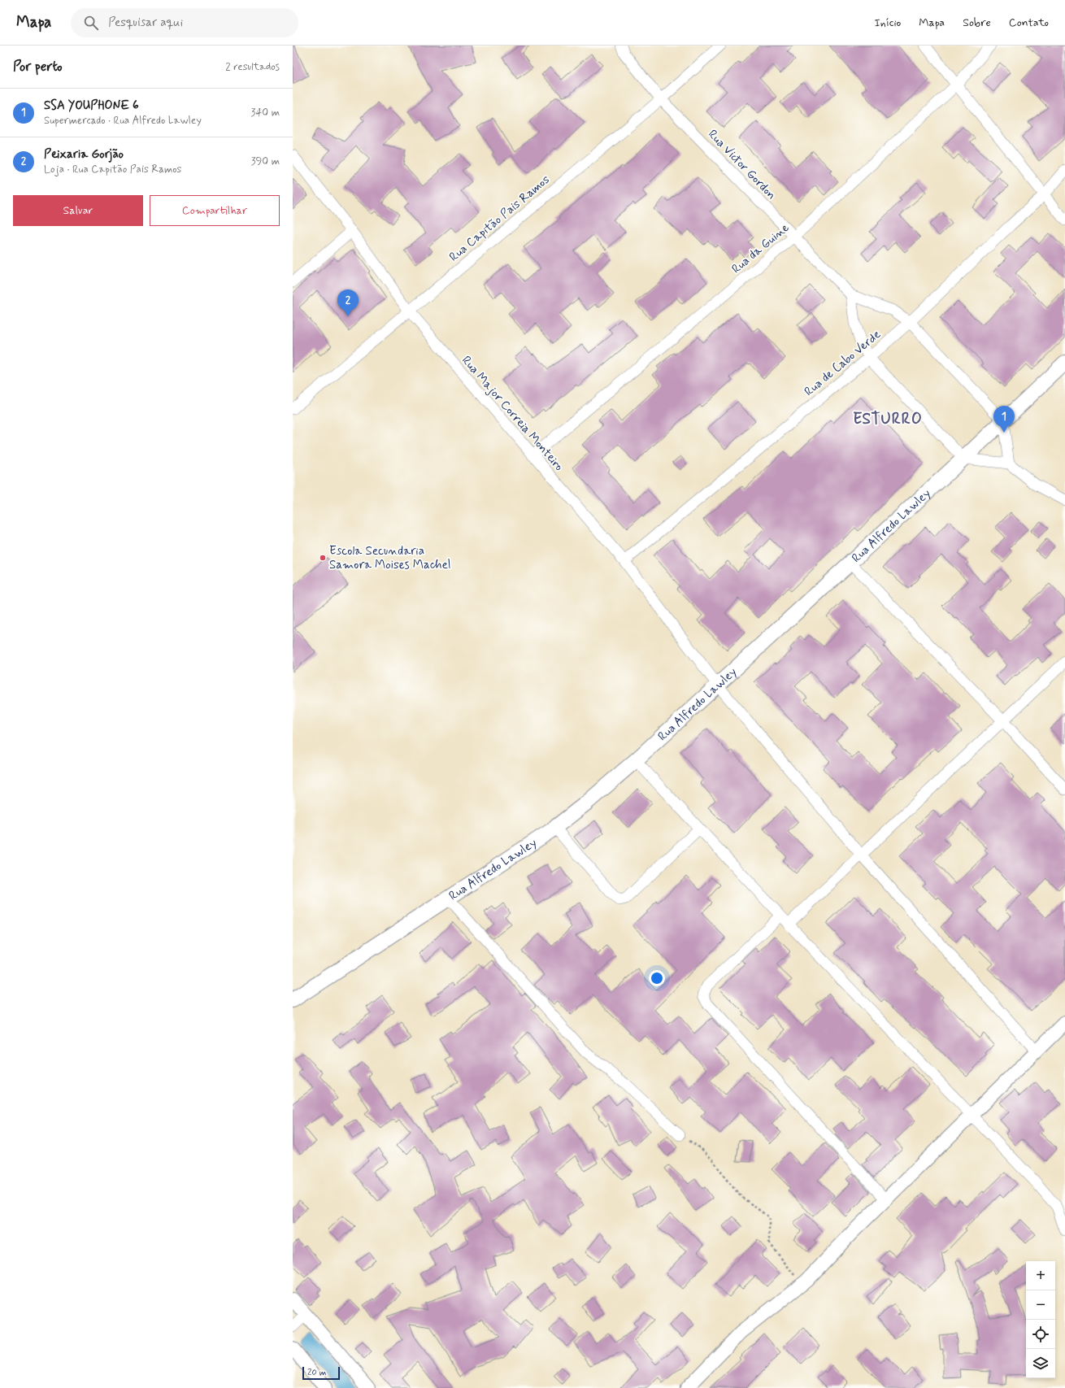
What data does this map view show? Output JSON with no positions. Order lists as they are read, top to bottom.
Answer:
{
  "streets": {
    "main road": ["Rua Alfredo Lawley"],
    "street": [
      "Rua Victor Gordon",
      "Rua Capitão Pais Ramos",
      "Rua da Guine",
      "Rua de Cabo Verde",
      "Rua Major Correia Monteiro"
    ]
  },
  "crossings": [
    ["Rua Victor Gordon", "Rua Capitão Pais Ramos"],
    ["Rua Victor Gordon", "Rua da Guine"],
    ["Rua Capitão Pais Ramos", "Rua Major Correia Monteiro"],
    ["Rua da Guine", "Rua Major Correia Monteiro"],
    ["Rua de Cabo Verde", "Rua Major Correia Monteiro"],
    ["Rua Major Correia Monteiro", "Rua Alfredo Lawley"]
  ],
  "districts": ["ESTURRO"],
  "places": ["Escola Secundaria Samora Moises Machel"],
  "scale_bar": "20 m",
  "page": {
    "header": "Mapa",
    "search": "Pesquisar aqui",
    "nav": [
      "Início",
      "Mapa",
      "Sobre",
      "Contato"
    ],
    "heading": ["Por perto", "2 resultados"],
    "list": [
      {
        "mark": "1",
        "name": "SSA YOUPHONE 6",
        "note": "Supermercado · Rua Alfredo Lawley",
        "value": "340 m"
      },
      {
        "mark": "2",
        "name": "Peixaria Gorjão",
        "note": "Loja · Rua Capitão Pais Ramos",
        "value": "390 m"
      }
    ],
    "buttons": ["Salvar", "Compartilhar"],
    "pins": ["2", "1"],
    "map_buttons": ["+", "−"],
    "scale": "20 m"
  }
}
